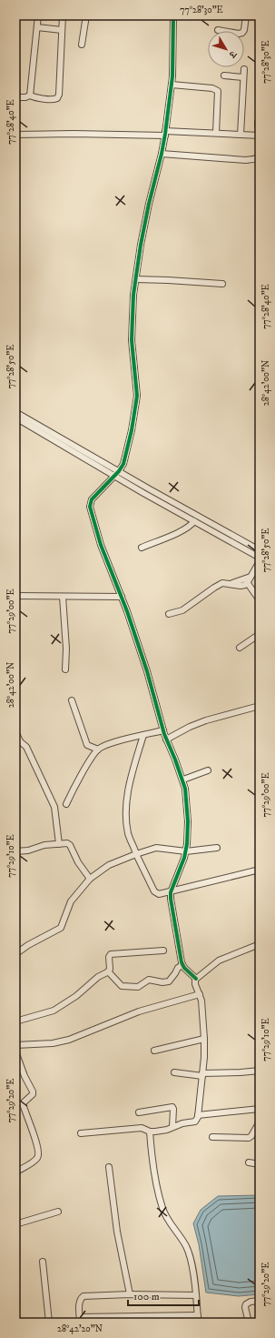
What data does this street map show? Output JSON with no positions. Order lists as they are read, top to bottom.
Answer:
{
  "scale_bar": "100 m",
  "north": "bottom right",
  "coordinates": [
    "77°28'30\"E",
    "77°28'40\"E",
    "77°28'50\"E",
    "28°42'00\"N",
    "77°29'00\"E",
    "77°29'10\"E",
    "77°29'20\"E",
    "28°42'20\"N"
  ]
}
